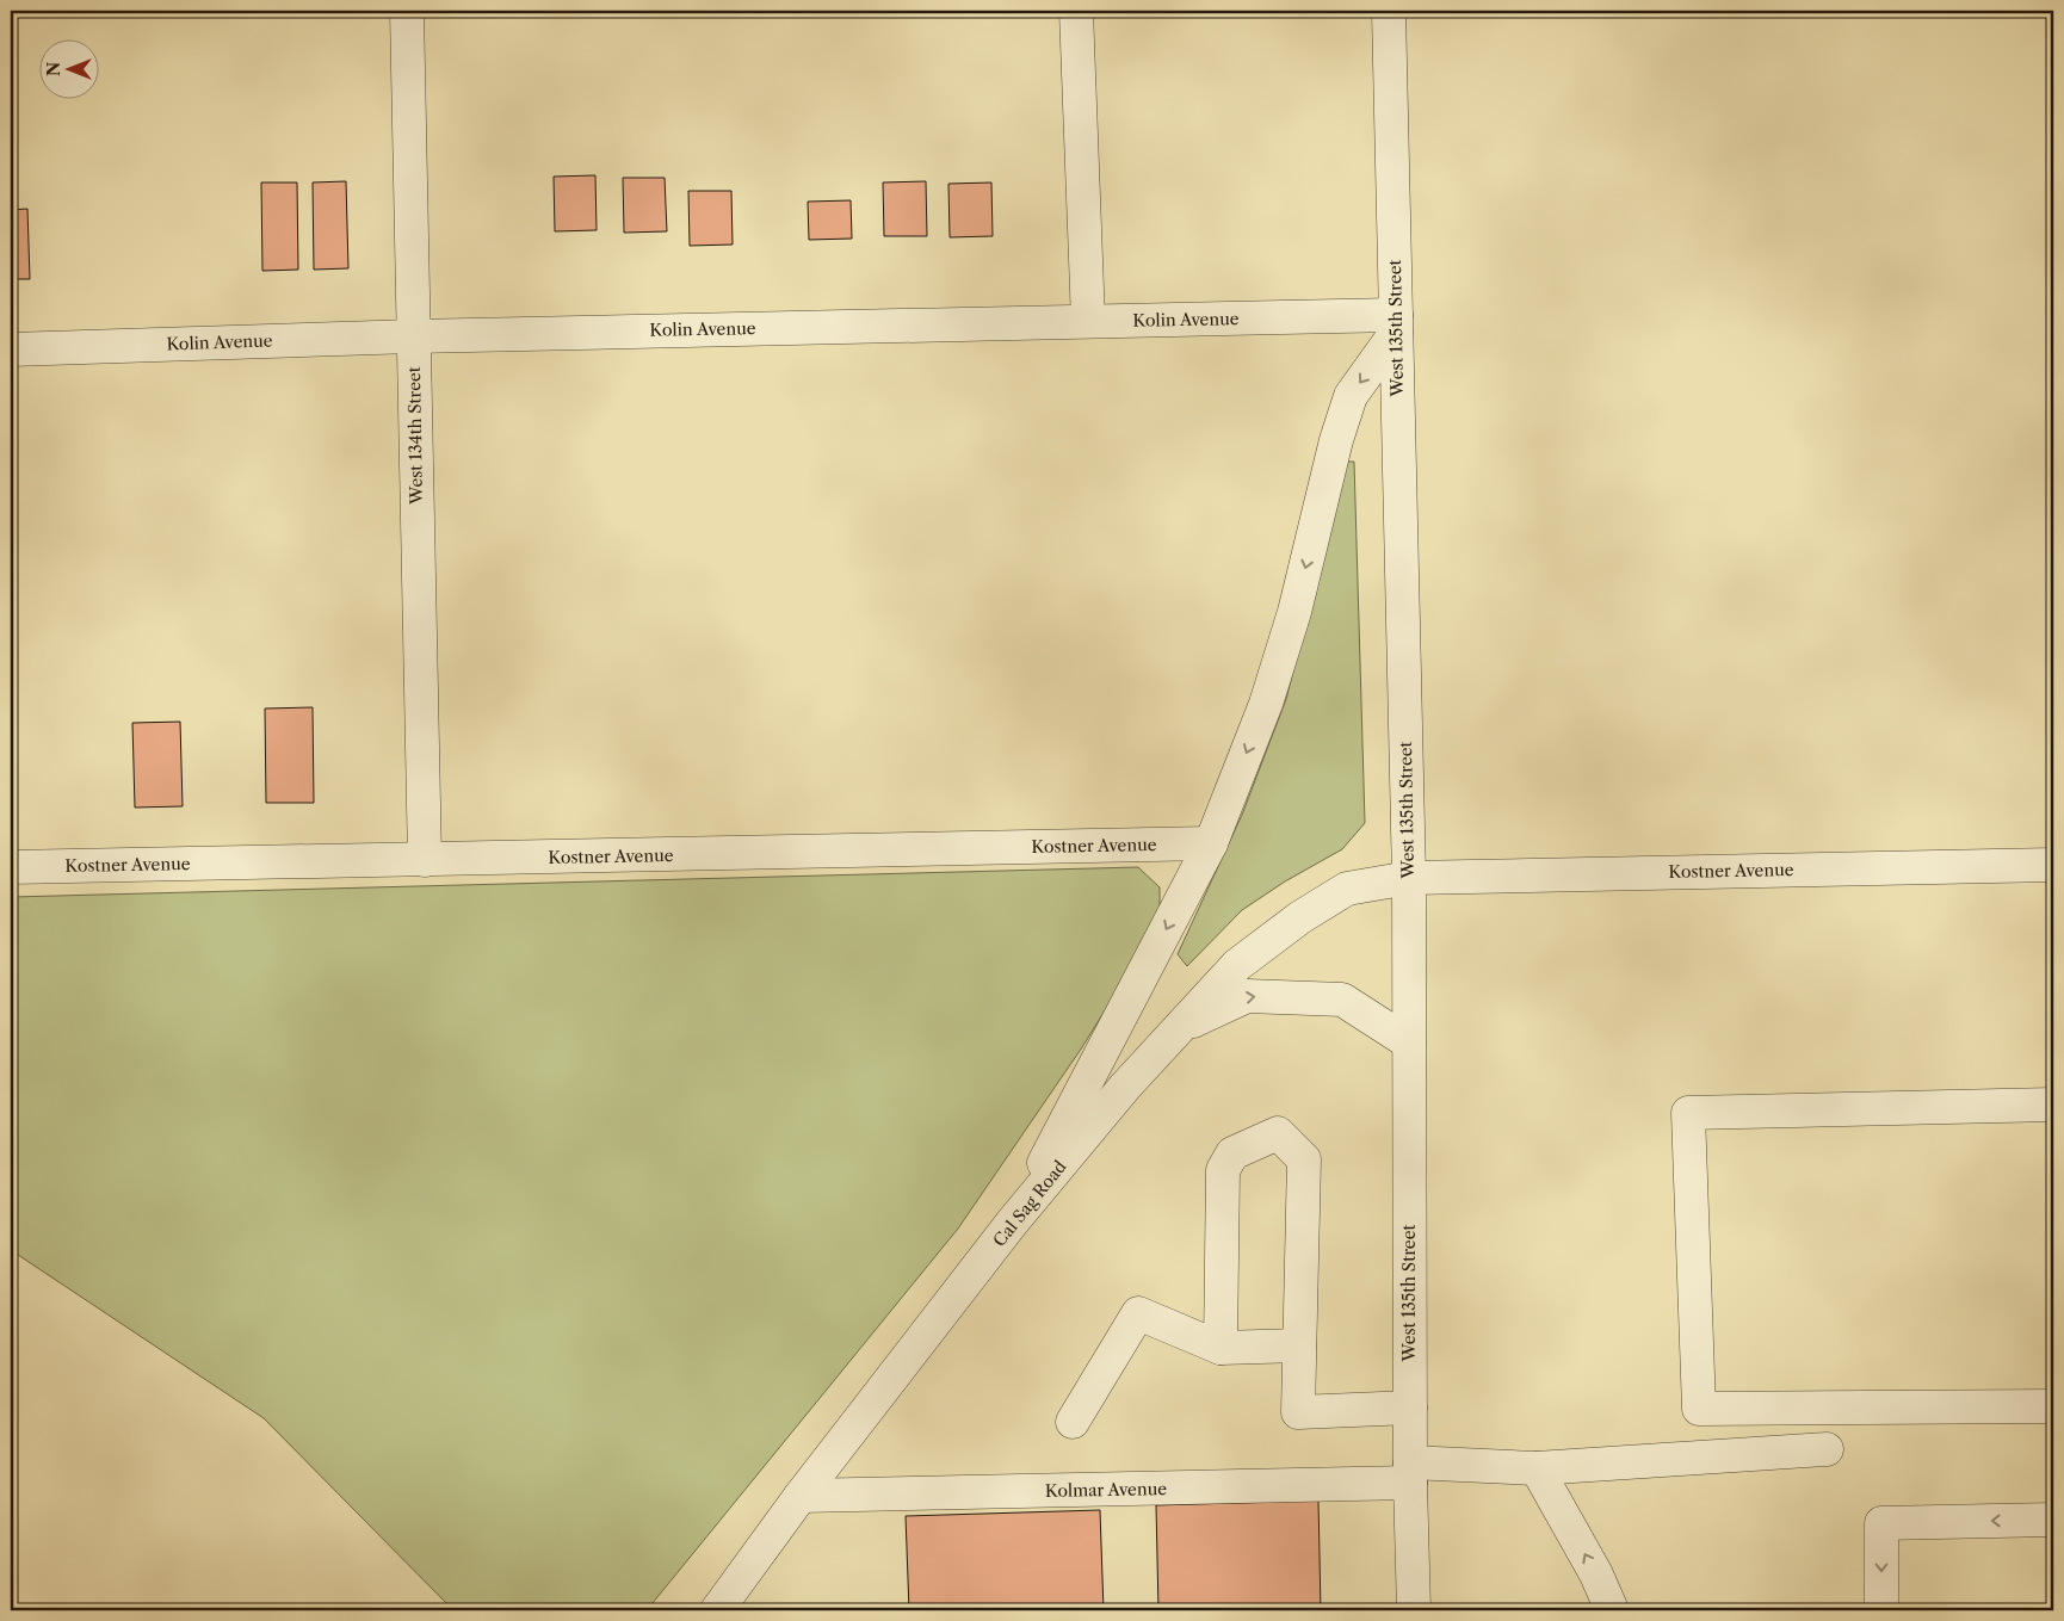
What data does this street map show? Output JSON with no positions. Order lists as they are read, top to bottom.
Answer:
{
  "streets": {
    "street": [
      "Kolin Avenue",
      "West 135th Street",
      "West 134th Street",
      "Kostner Avenue",
      "Cal Sag Road",
      "Kolmar Avenue"
    ]
  },
  "crossings": [
    ["Kolin Avenue", "West 135th Street"],
    ["Kolin Avenue", "West 134th Street"],
    ["West 135th Street", "Kostner Avenue"],
    ["West 135th Street", "Cal Sag Road"],
    ["West 135th Street", "Kolmar Avenue"],
    ["West 134th Street", "Kostner Avenue"],
    ["Kostner Avenue", "Cal Sag Road"],
    ["Cal Sag Road", "Kolmar Avenue"]
  ],
  "north": "left"
}
